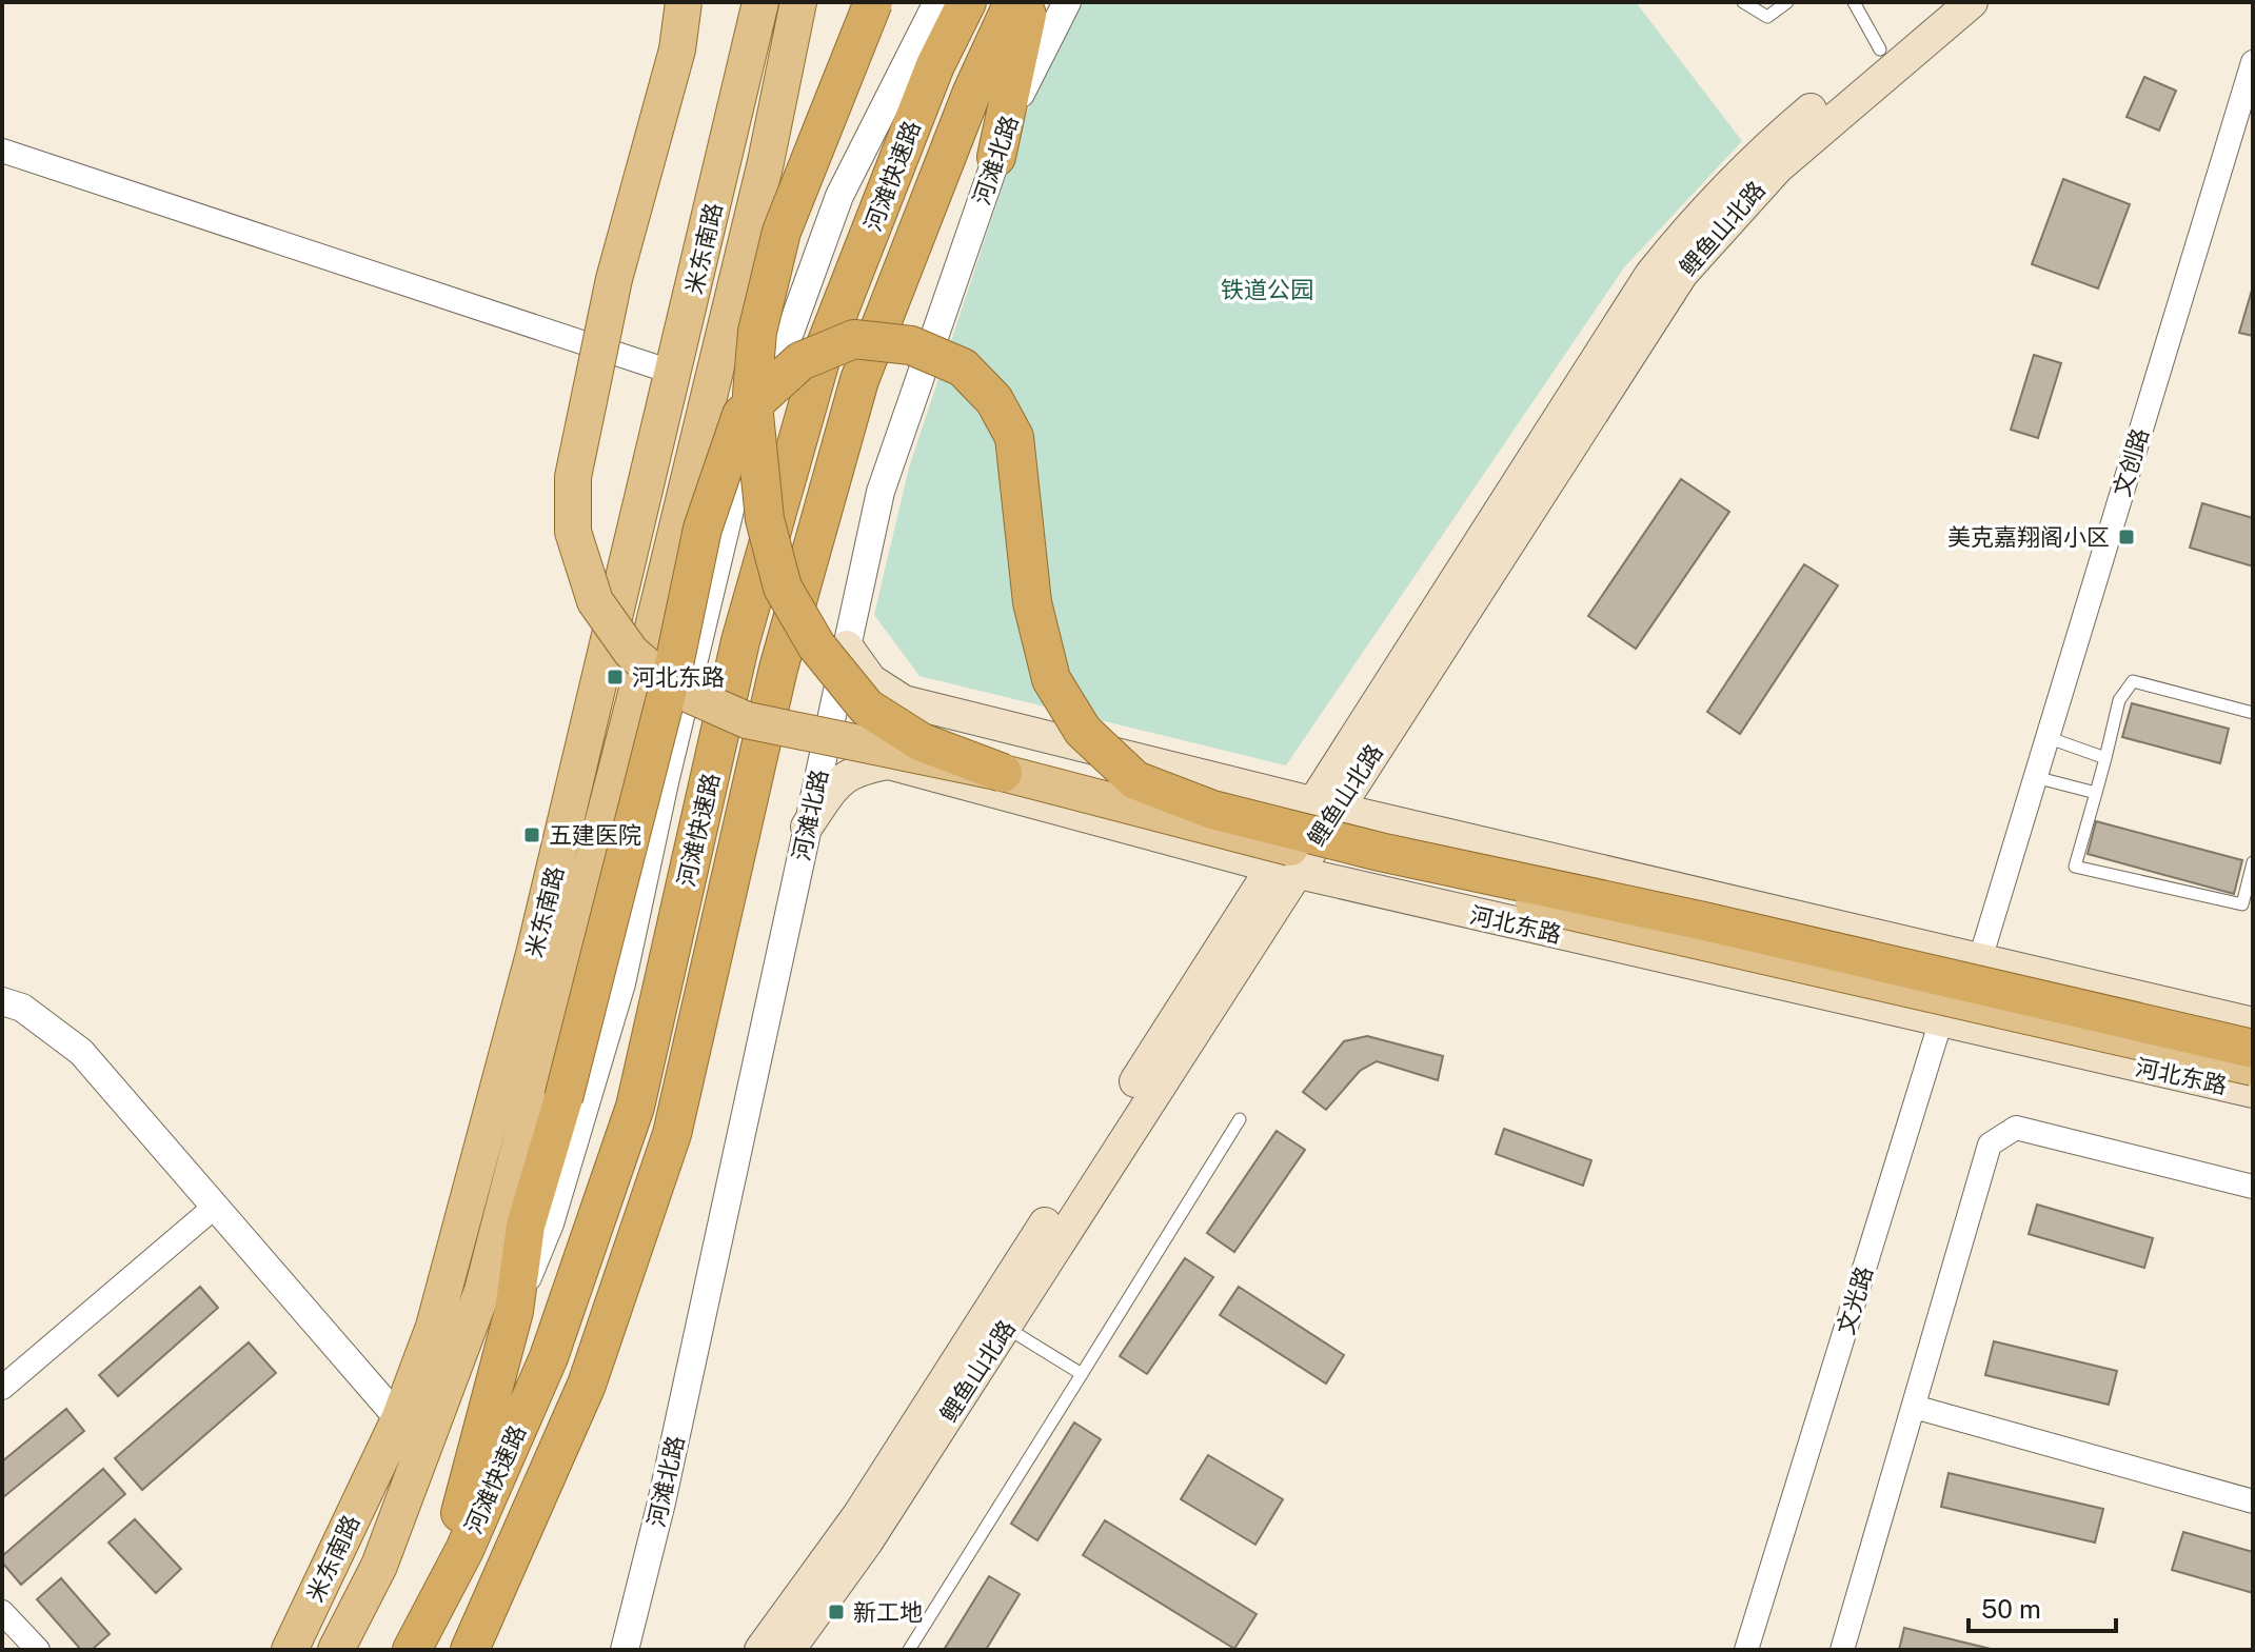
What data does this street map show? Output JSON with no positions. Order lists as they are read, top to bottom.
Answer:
{
  "streets": {
    "highway": ["河滩快速路"],
    "main road": ["鲤鱼山北路", "米东南路", "河北东路"],
    "street": ["河滩北路", "文创路", "文光路"]
  },
  "crossings": [
    ["河滩北路", "河北东路"],
    ["鲤鱼山北路", "河北东路"],
    ["文创路", "文光路"],
    ["河北东路", "文光路"]
  ],
  "parks": ["铁道公园"],
  "places": {
    "transit": [
      "美克嘉翔阁小区",
      "河北东路",
      "五建医院",
      "新工地"
    ]
  },
  "scale_bar": "50 m"
}
